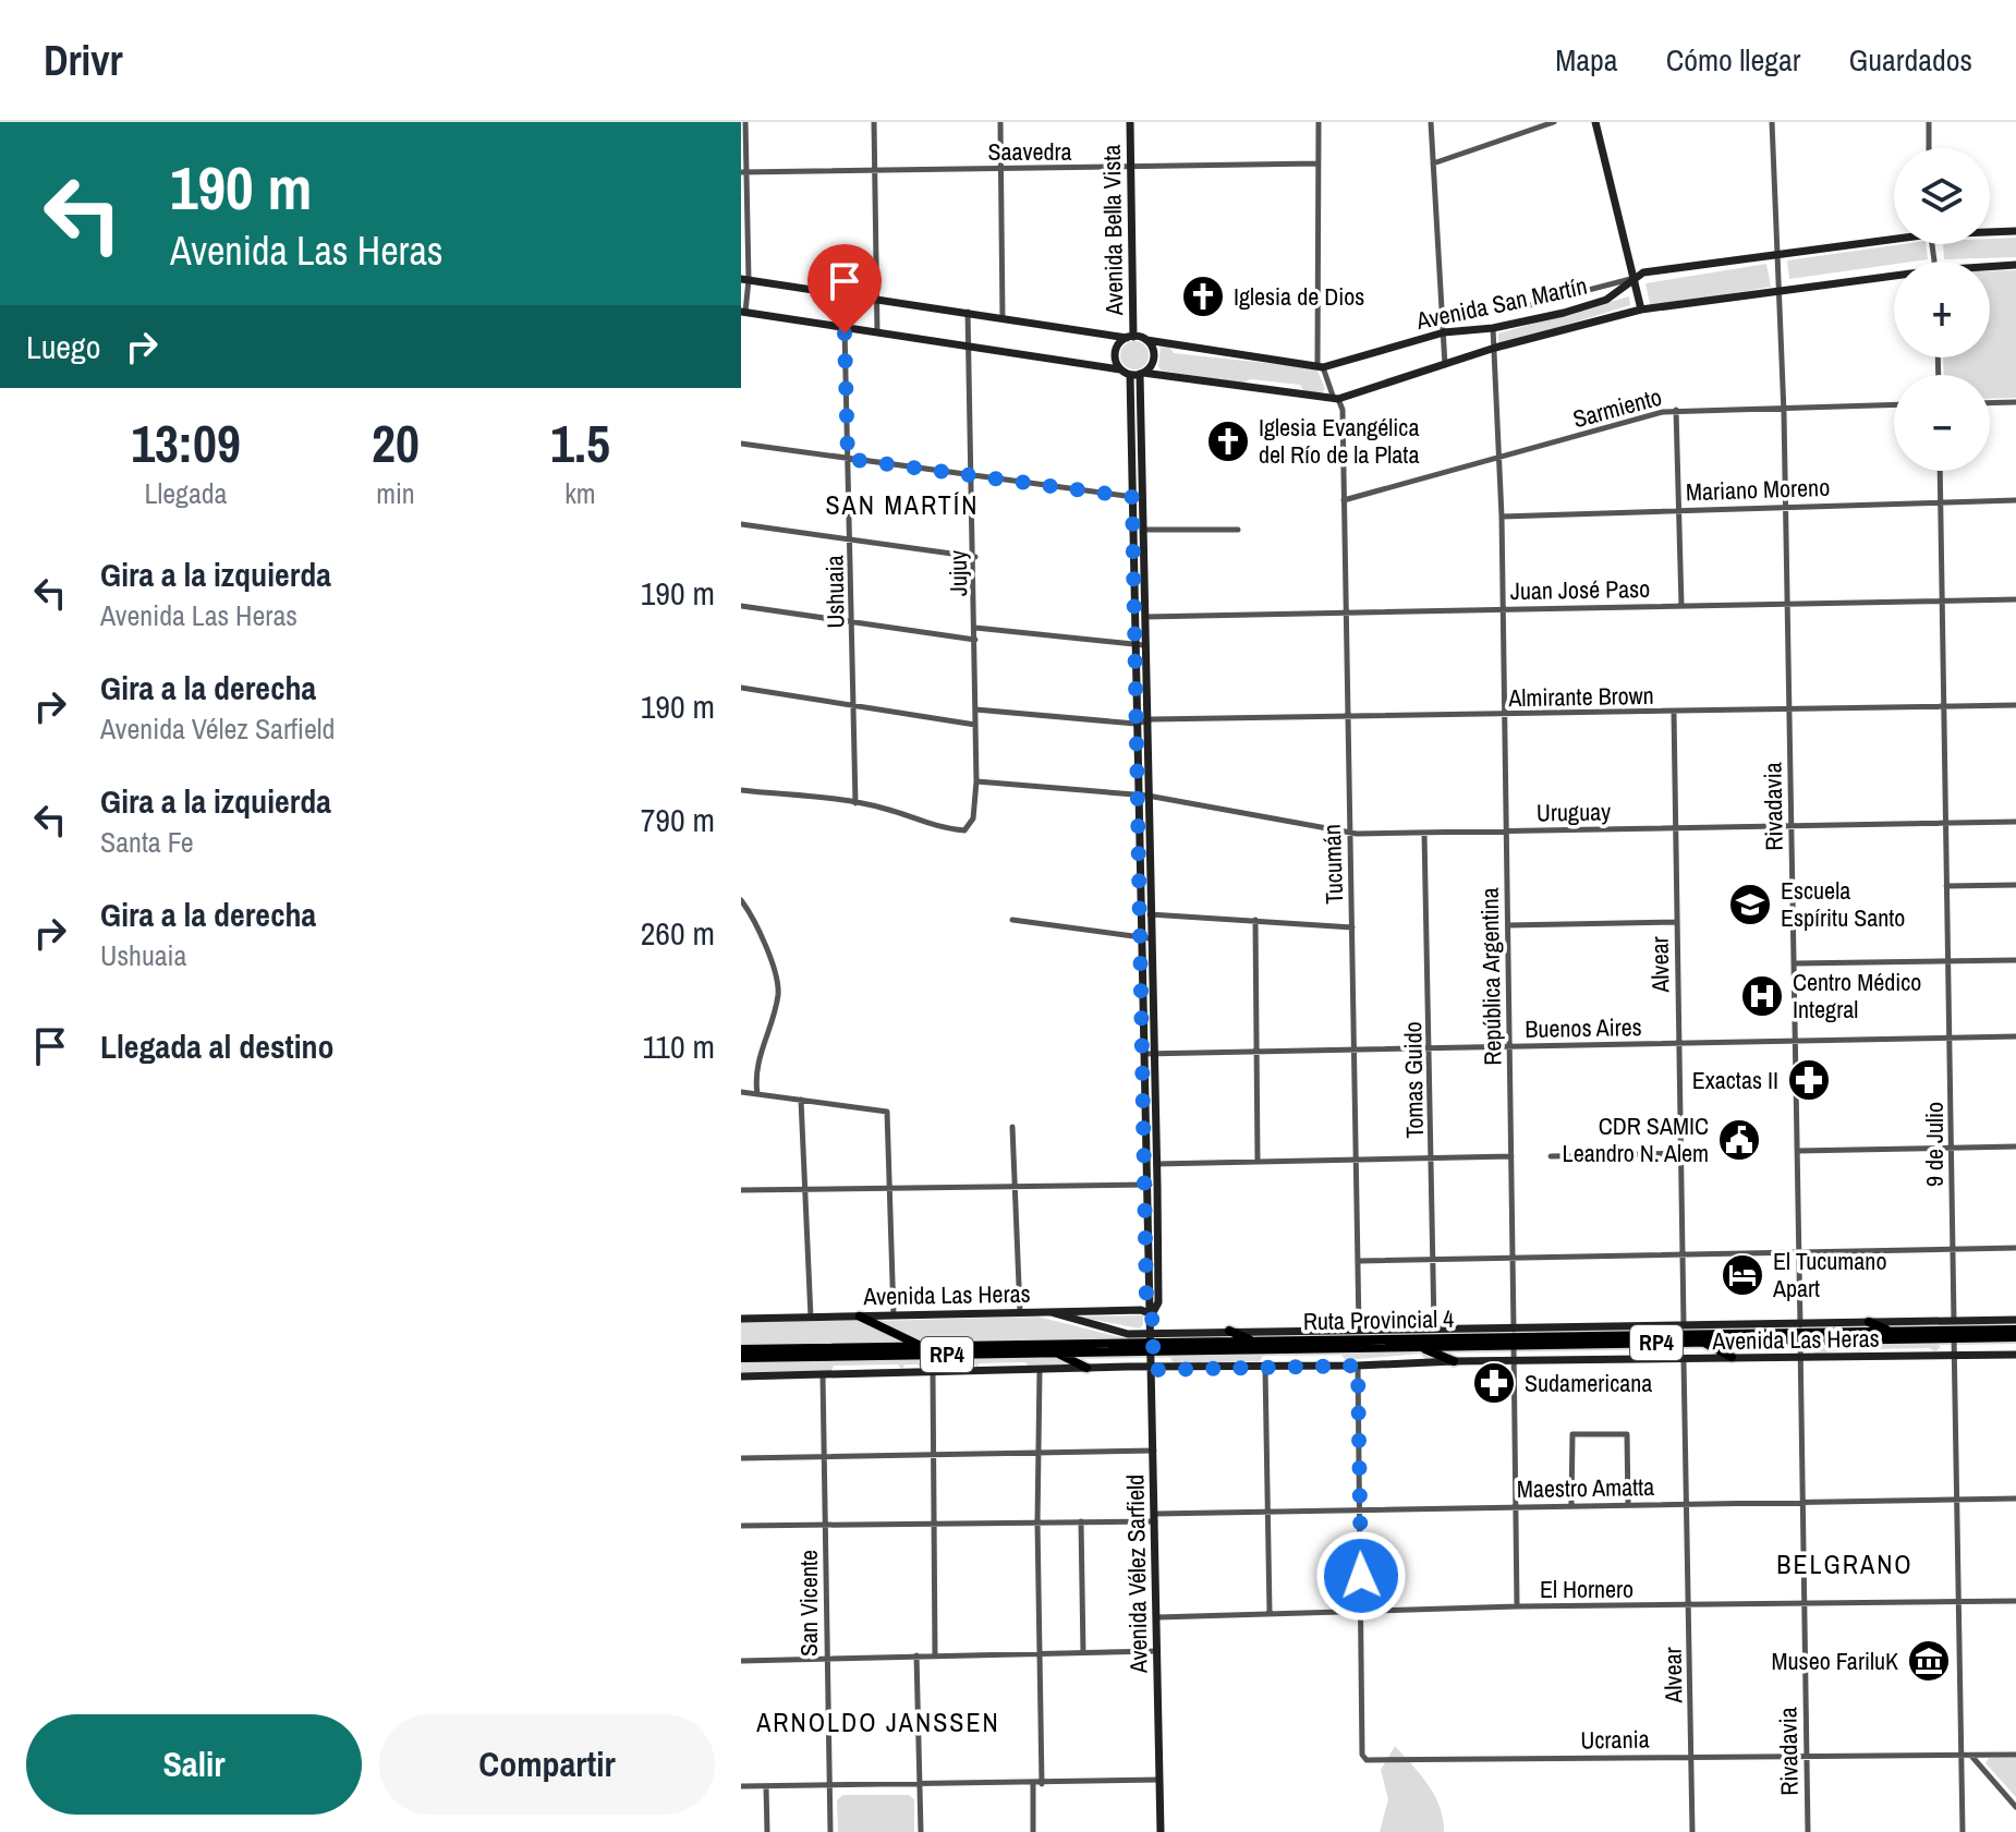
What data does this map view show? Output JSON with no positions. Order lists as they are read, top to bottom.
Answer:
{
  "streets": {
    "main road": [
      "Avenida Bella Vista",
      "Avenida San Martín",
      "Avenida Las Heras",
      "Ruta Provincial 4",
      "RP4",
      "Avenida Vélez Sarfield"
    ],
    "street": [
      "Saavedra",
      "Sarmiento",
      "Mariano Moreno",
      "Jujuy",
      "Juan José Paso",
      "Ushuaia",
      "Almirante Brown",
      "Rivadavia",
      "Uruguay",
      "Tucumán",
      "Alvear",
      "República Argentina",
      "Buenos Aires",
      "Tomas Guido",
      "9 de Julio",
      "Maestro Amatta",
      "El Hornero",
      "San Vicente",
      "Ucrania"
    ]
  },
  "crossings": [
    ["Saavedra", "Avenida Bella Vista"],
    ["Saavedra", "Tucumán"],
    ["Avenida Bella Vista", "Avenida San Martín"],
    ["Avenida Bella Vista", "Avenida Vélez Sarfield"],
    ["Avenida San Martín", "Rivadavia"],
    ["Avenida San Martín", "Tucumán"],
    ["Avenida San Martín", "República Argentina"],
    ["Avenida San Martín", "Avenida Vélez Sarfield"],
    ["Sarmiento", "Rivadavia"],
    ["Sarmiento", "Tucumán"],
    ["Sarmiento", "República Argentina"],
    ["Mariano Moreno", "Rivadavia"],
    ["Mariano Moreno", "República Argentina"],
    ["Mariano Moreno", "9 de Julio"],
    ["Jujuy", "Ushuaia"],
    ["Jujuy", "Uruguay"],
    ["Juan José Paso", "Rivadavia"],
    ["Juan José Paso", "Tucumán"],
    ["Juan José Paso", "República Argentina"],
    ["Juan José Paso", "9 de Julio"],
    ["Juan José Paso", "Avenida Vélez Sarfield"],
    ["Almirante Brown", "Rivadavia"],
    ["Almirante Brown", "Tucumán"],
    ["Almirante Brown", "Alvear"],
    ["Almirante Brown", "República Argentina"],
    ["Almirante Brown", "9 de Julio"],
    ["Almirante Brown", "Avenida Vélez Sarfield"],
    ["Rivadavia", "Uruguay"],
    ["Rivadavia", "Buenos Aires"],
    ["Rivadavia", "Avenida Las Heras"],
    ["Rivadavia", "Ruta Provincial 4"],
    ["Rivadavia", "Maestro Amatta"],
    ["Rivadavia", "El Hornero"],
    ["Rivadavia", "Ucrania"],
    ["Uruguay", "Tucumán"],
    ["Uruguay", "Alvear"],
    ["Uruguay", "República Argentina"],
    ["Uruguay", "Tomas Guido"],
    ["Uruguay", "9 de Julio"],
    ["Uruguay", "Avenida Vélez Sarfield"],
    ["Tucumán", "Buenos Aires"],
    ["Tucumán", "Avenida Las Heras"],
    ["Alvear", "Buenos Aires"],
    ["Alvear", "Avenida Las Heras"],
    ["Alvear", "Maestro Amatta"],
    ["Alvear", "El Hornero"],
    ["Alvear", "Ucrania"],
    ["República Argentina", "Buenos Aires"],
    ["República Argentina", "Avenida Las Heras"],
    ["República Argentina", "Ruta Provincial 4"],
    ["República Argentina", "Maestro Amatta"],
    ["República Argentina", "El Hornero"],
    ["Buenos Aires", "Tomas Guido"],
    ["Buenos Aires", "9 de Julio"],
    ["Buenos Aires", "Avenida Vélez Sarfield"],
    ["Tomas Guido", "Avenida Las Heras"],
    ["9 de Julio", "Avenida Las Heras"],
    ["9 de Julio", "Ruta Provincial 4"],
    ["9 de Julio", "Maestro Amatta"],
    ["9 de Julio", "El Hornero"],
    ["9 de Julio", "Ucrania"],
    ["Avenida Las Heras", "Ruta Provincial 4"],
    ["Avenida Las Heras", "Avenida Vélez Sarfield"],
    ["Avenida Las Heras", "San Vicente"],
    ["Ruta Provincial 4", "Avenida Vélez Sarfield"],
    ["Maestro Amatta", "Avenida Vélez Sarfield"],
    ["Avenida Vélez Sarfield", "El Hornero"],
    ["El Hornero", "Ucrania"]
  ],
  "districts": ["SAN MARTÍN", "BELGRANO", "ARNOLDO JANSSEN"],
  "places": {
    "church": ["Iglesia de Dios", "Iglesia Evangélica del Río de la Plata"],
    "school or university": ["Escuela Espíritu Santo"],
    "hospital": ["Centro Médico Integral"],
    "pharmacy": ["Exactas II", "Sudamericana"],
    "public building": ["CDR SAMIC Leandro N. Alem"],
    "hotel": ["El Tucumano Apart"],
    "museum": ["Museo FariluK"]
  },
  "page": {
    "header": "Drivr",
    "nav": ["Mapa", "Cómo llegar", "Guardados"],
    "turn": ["190 m", "Avenida Las Heras"],
    "map_buttons": ["+", "−"],
    "then": "Luego",
    "eta": [
      "13:09",
      "Llegada",
      "20",
      "min",
      "1.5",
      "km"
    ],
    "list": [
      {
        "name": "Gira a la izquierda",
        "note": "Avenida Las Heras",
        "value": "190 m"
      },
      {
        "name": "Gira a la derecha",
        "note": "Avenida Vélez Sarfield",
        "value": "190 m"
      },
      {
        "name": "Gira a la izquierda",
        "note": "Santa Fe",
        "value": "790 m"
      },
      {
        "name": "Gira a la derecha",
        "note": "Ushuaia",
        "value": "260 m"
      },
      {
        "name": "Llegada al destino",
        "value": "110 m"
      }
    ],
    "buttons": ["Salir", "Compartir"]
  }
}
